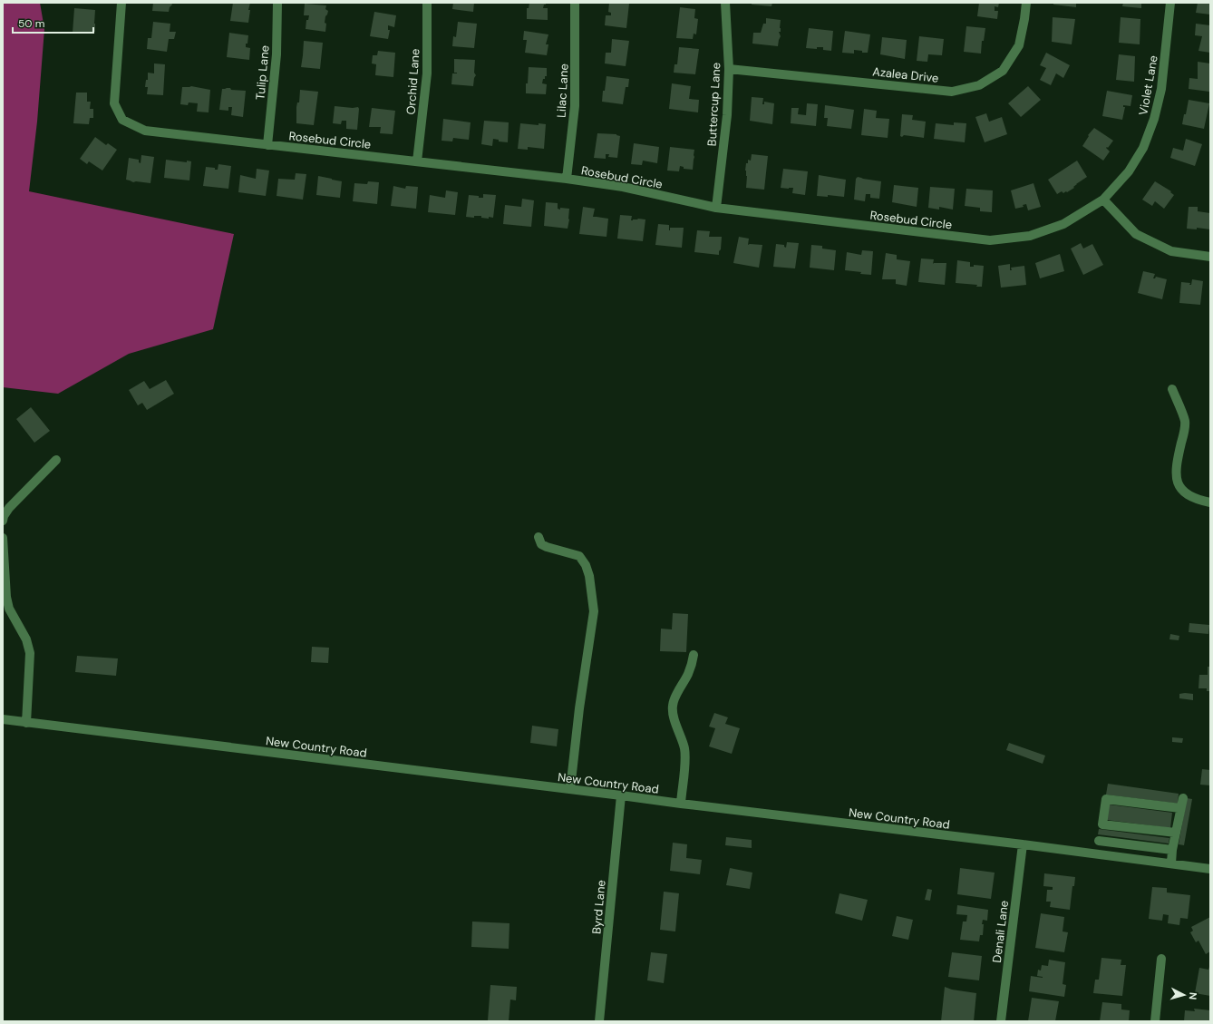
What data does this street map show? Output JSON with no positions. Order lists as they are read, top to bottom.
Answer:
{
  "streets": {
    "street": [
      "Tulip Lane",
      "Azalea Drive",
      "Orchid Lane",
      "Violet Lane",
      "Lilac Lane",
      "Buttercup Lane",
      "Rosebud Circle",
      "New Country Road",
      "Byrd Lane",
      "Denali Lane"
    ]
  },
  "crossings": [
    ["Tulip Lane", "Rosebud Circle"],
    ["Azalea Drive", "Buttercup Lane"],
    ["Orchid Lane", "Rosebud Circle"],
    ["Violet Lane", "Rosebud Circle"],
    ["Lilac Lane", "Rosebud Circle"],
    ["Buttercup Lane", "Rosebud Circle"],
    ["New Country Road", "Byrd Lane"],
    ["New Country Road", "Denali Lane"]
  ],
  "scale_bar": "50 m",
  "north": "right"
}
